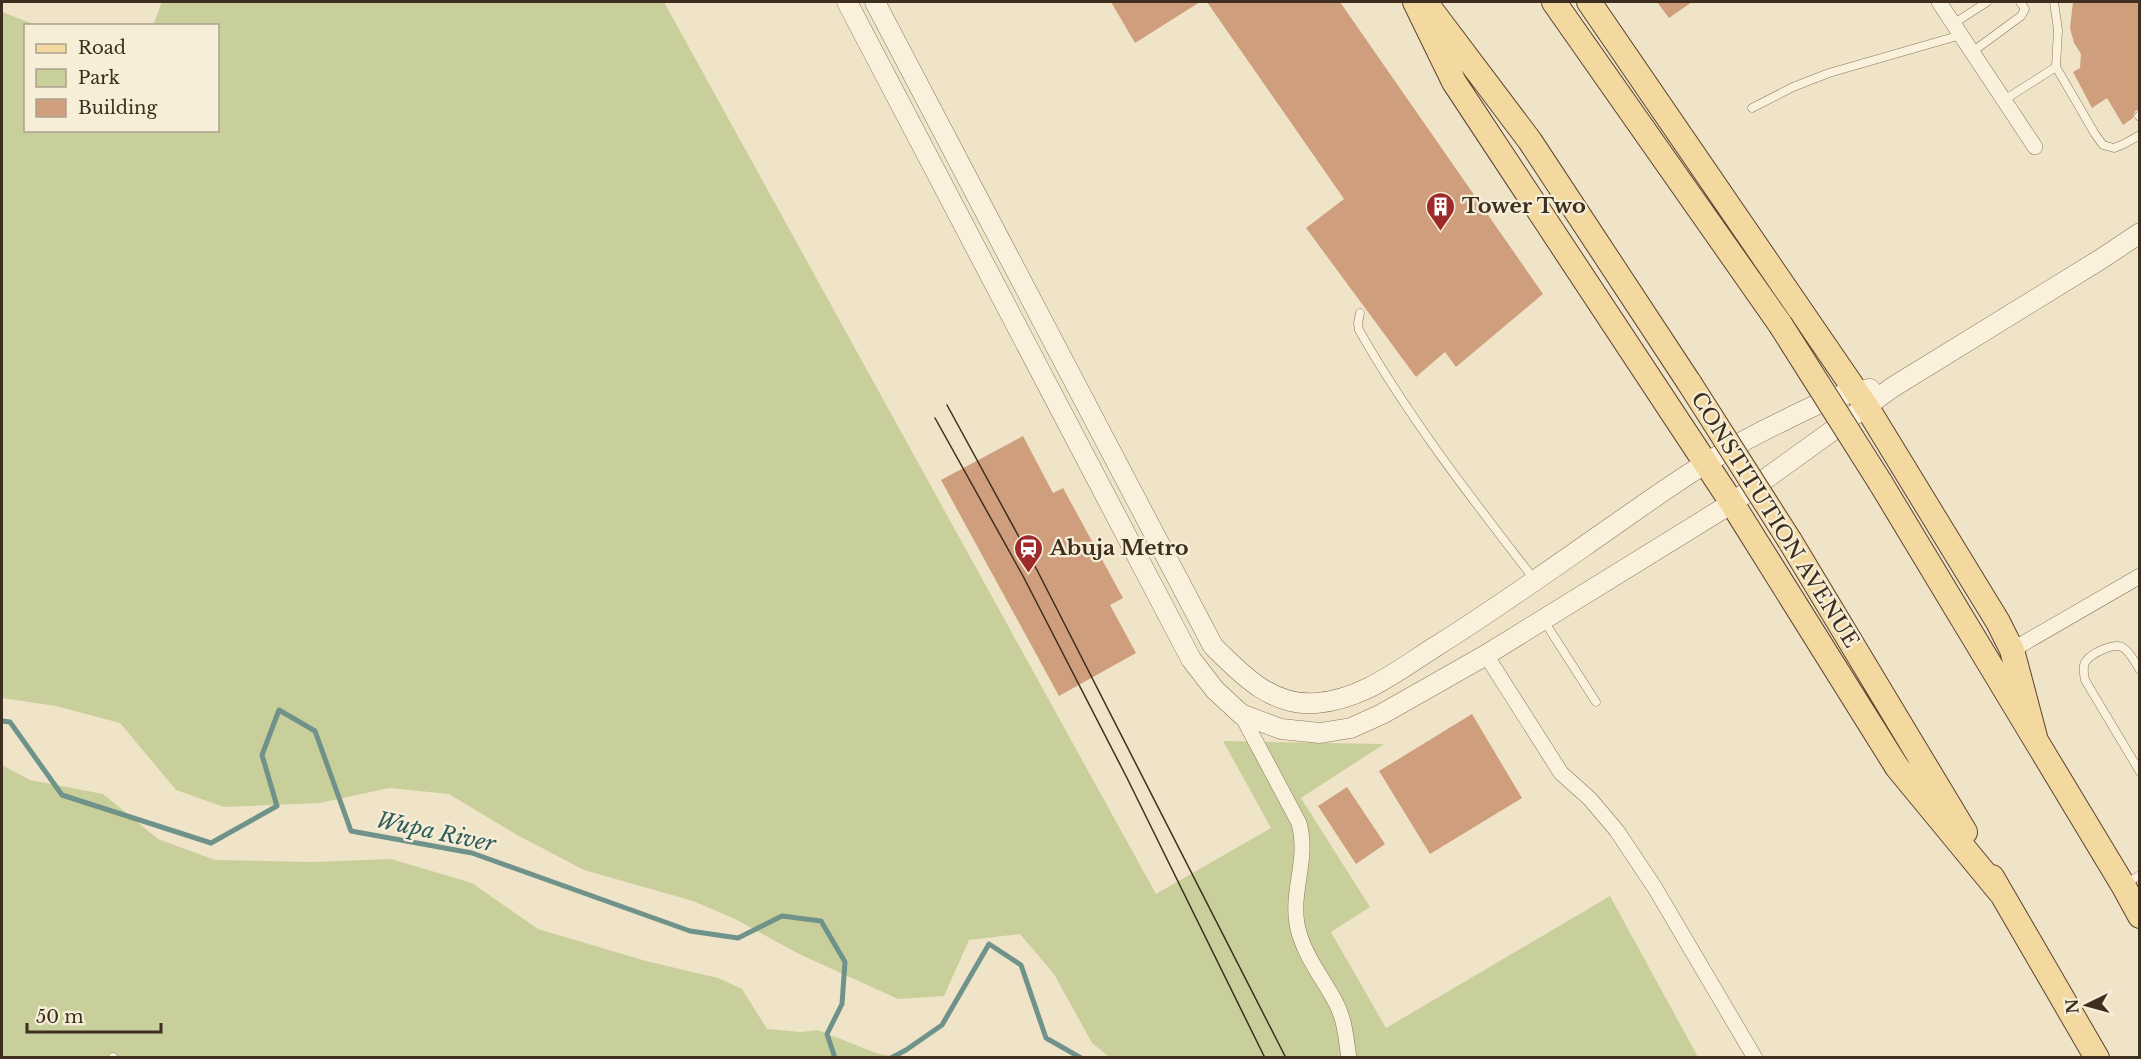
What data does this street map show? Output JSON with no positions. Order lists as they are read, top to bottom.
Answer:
{
  "streets": {
    "main road": ["CONSTITUTION AVENUE"]
  },
  "water": ["Wupa River"],
  "places": {
    "building": ["Tower Two"],
    "station": ["Abuja Metro"]
  },
  "legend": ["Road", "Park", "Building"],
  "scale_bar": "50 m",
  "north": "left"
}
